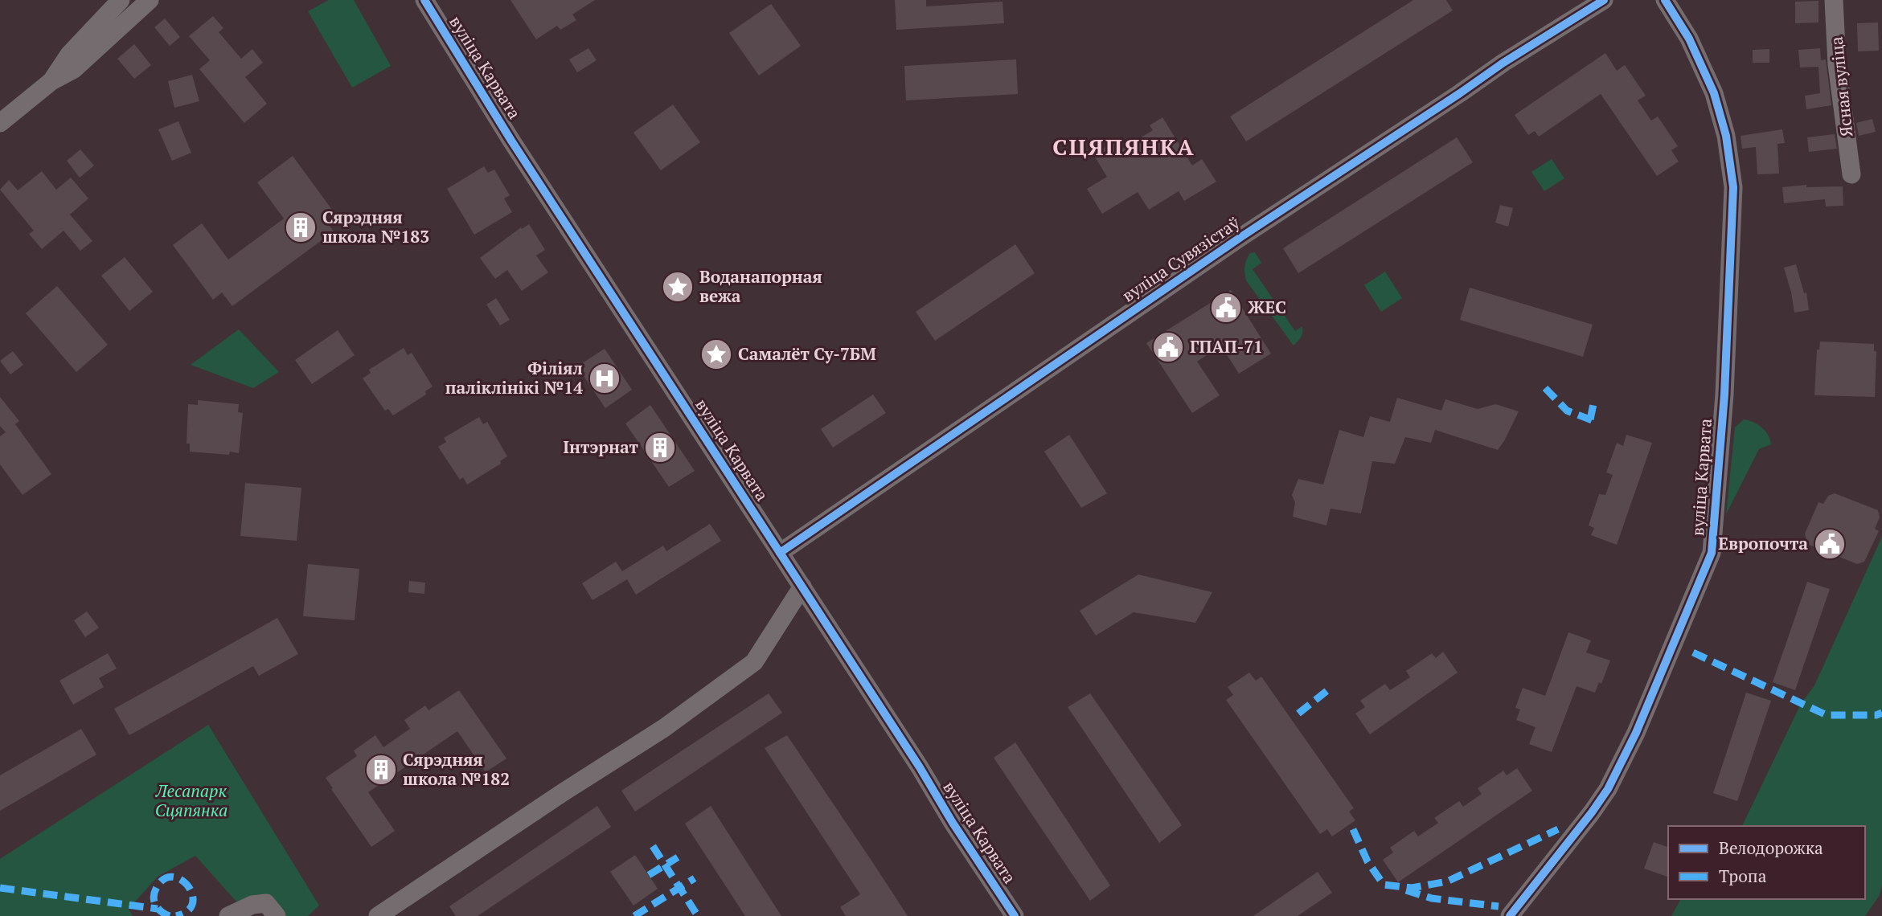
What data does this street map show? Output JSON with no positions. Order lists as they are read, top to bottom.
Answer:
{
  "streets": {
    "street": ["вуліца Карвата", "Ясная вуліца", "вуліца Сувязістаў"]
  },
  "crossings": [
    ["вуліца Карвата", "вуліца Сувязістаў"]
  ],
  "districts": ["СЦЯПЯНКА"],
  "parks": ["Лесапарк Сцяпянка"],
  "places": {
    "building": ["Сярэдняя школа №183", "Інтэрнат", "Сярэдняя школа №182"],
    "place": ["Воданапорная вежа", "Самалёт Су-7БМ"],
    "public building": ["ЖЕС", "ГПАП-71", "Европочта"],
    "hospital": ["Філіял паліклінікі №14"]
  },
  "legend": ["Велодорожка", "Тропа"]
}
